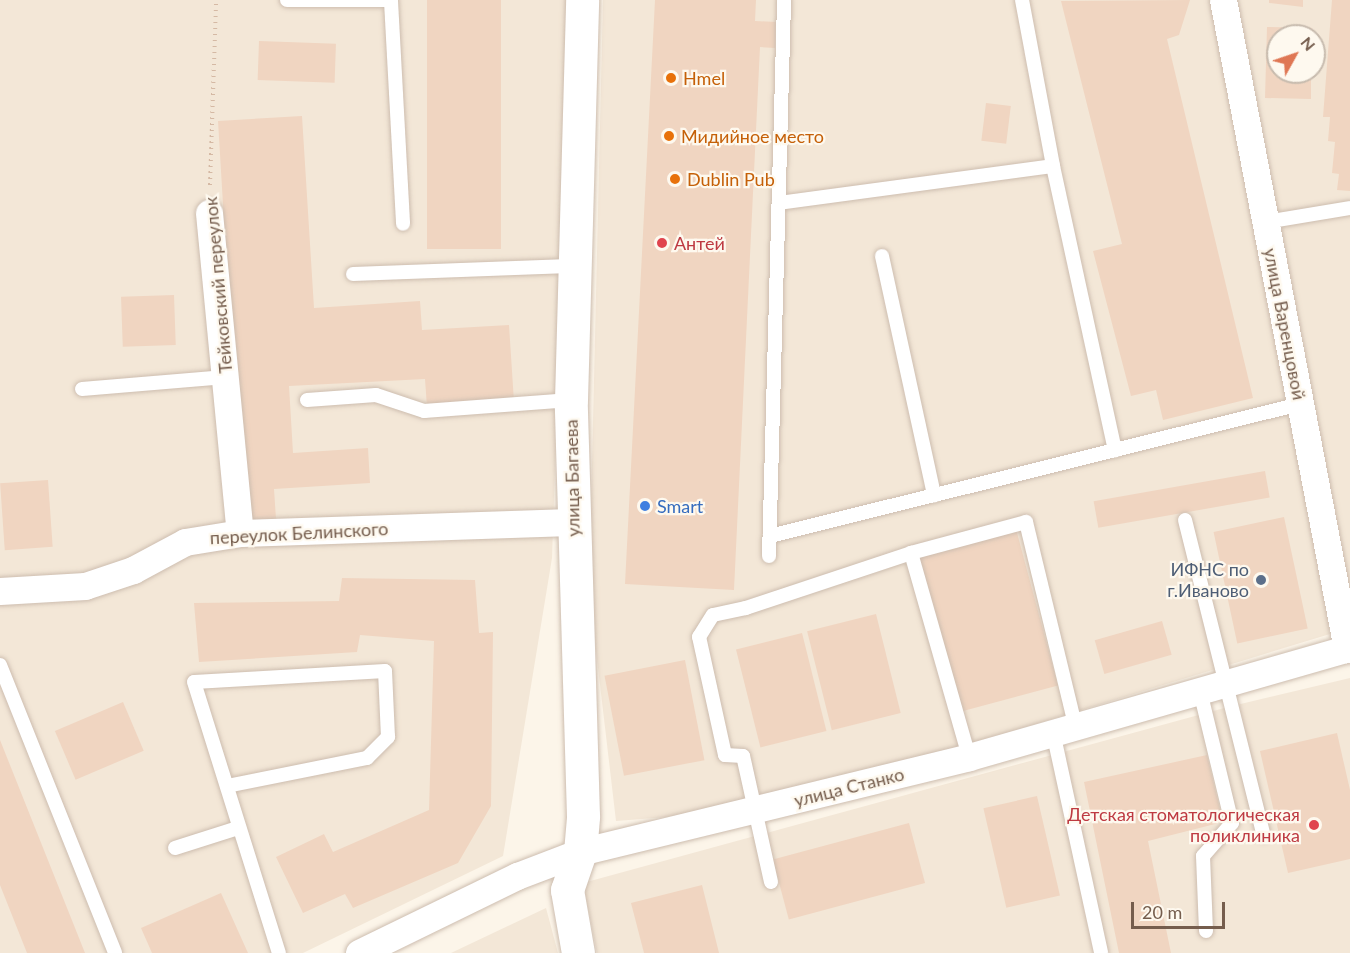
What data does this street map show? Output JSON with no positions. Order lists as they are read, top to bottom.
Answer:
{
  "streets": {
    "street": [
      "Тейковский переулок",
      "улица Варенцовой",
      "улица Багаева",
      "переулок Белинского",
      "улица Станко"
    ]
  },
  "crossings": [
    ["Тейковский переулок", "переулок Белинского"],
    ["улица Варенцовой", "улица Станко"],
    ["улица Багаева", "переулок Белинского"],
    ["улица Багаева", "улица Станко"]
  ],
  "places": [
    "Hmel",
    "Мидийное место",
    "Dublin Pub",
    "Антей",
    "Smart",
    "ИФНС по г.Иваново",
    "Детская стоматологическая поликлиника"
  ],
  "scale_bar": "20 m",
  "north": "top right"
}
